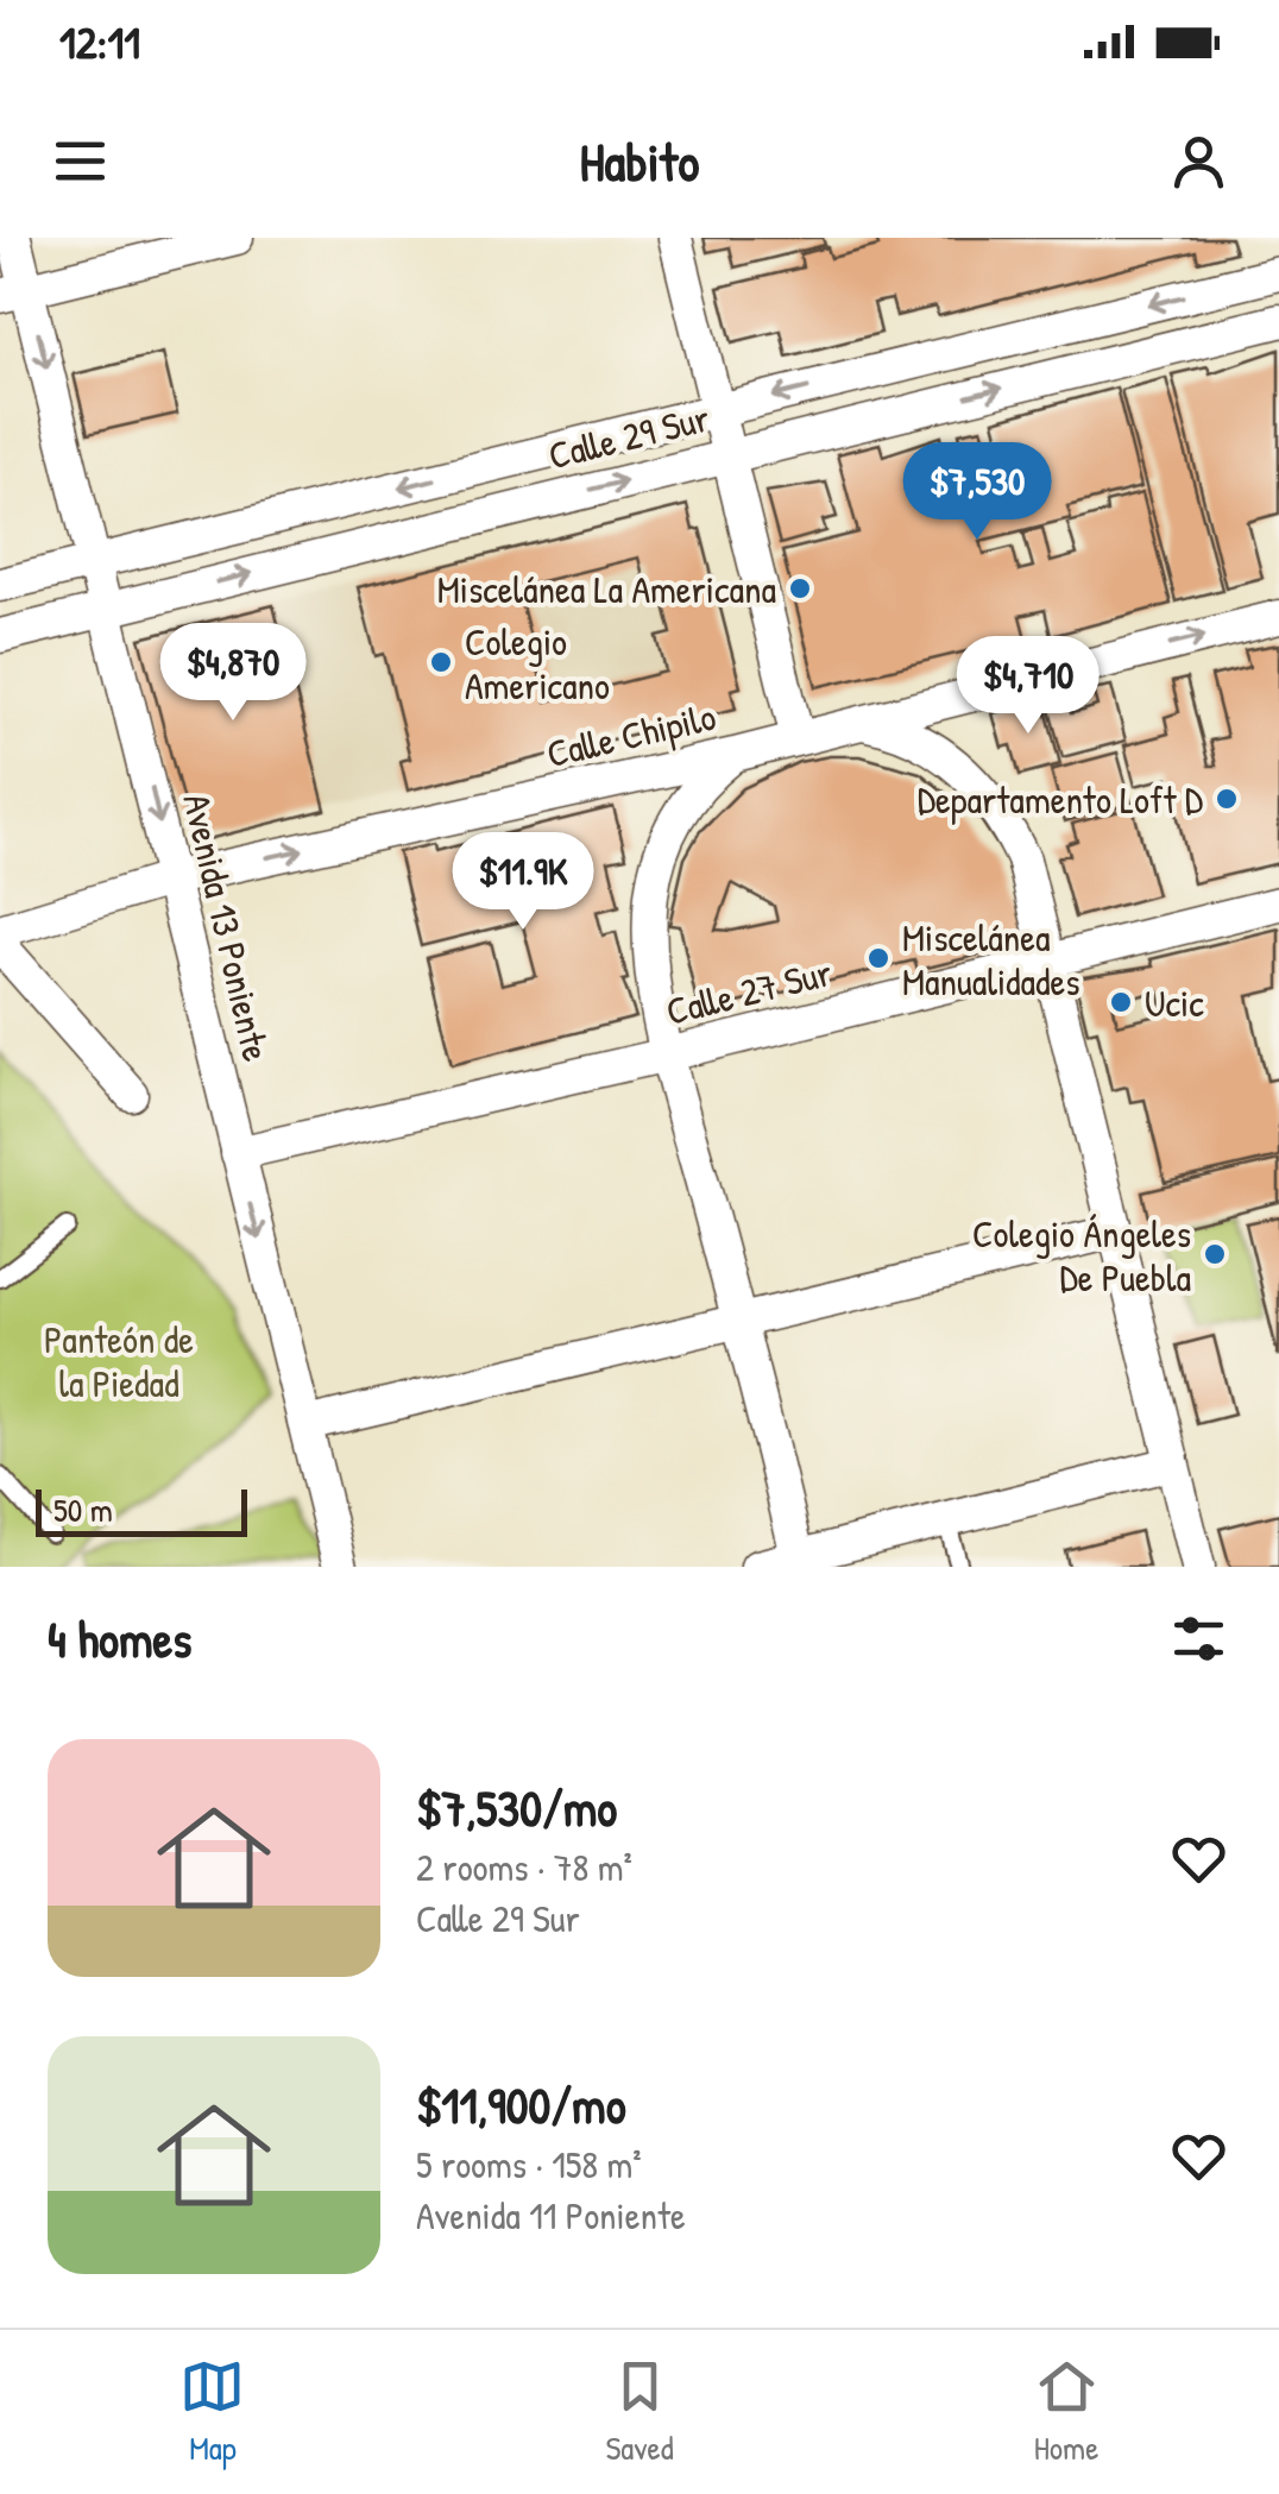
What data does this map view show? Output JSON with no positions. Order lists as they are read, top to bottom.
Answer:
{
  "streets": {
    "street": [
      "Calle 29 Sur",
      "Calle Chipilo",
      "Avenida 13 Poniente",
      "Calle 27 Sur"
    ]
  },
  "crossings": [
    ["Calle 29 Sur", "Avenida 13 Poniente"],
    ["Calle Chipilo", "Avenida 13 Poniente"],
    ["Avenida 13 Poniente", "Calle 27 Sur"]
  ],
  "one_way": ["Calle Chipilo", "Avenida 13 Poniente"],
  "parks": ["Panteón de la Piedad"],
  "places": [
    "Miscelánea La Americana",
    "Colegio Americano",
    "Departamento Loft D",
    "Miscelánea Manualidades",
    "Ucic",
    "Colegio Ángeles De Puebla"
  ],
  "scale_bar": "50 m",
  "page": {
    "status": "12:11",
    "header": "Habito",
    "price": [
      "$7,530",
      "$4,870",
      "$4,710",
      "$11.9K"
    ],
    "scale": "50 m",
    "heading": "4 homes",
    "list": [
      {
        "name": "$7,530/mo",
        "note": "2 rooms · 78 m² · Calle 29 Sur"
      },
      {
        "name": "$11,900/mo",
        "note": "5 rooms · 158 m² · Avenida 11 Poniente"
      }
    ],
    "tabs": ["Map", "Saved", "Home"]
  }
}
